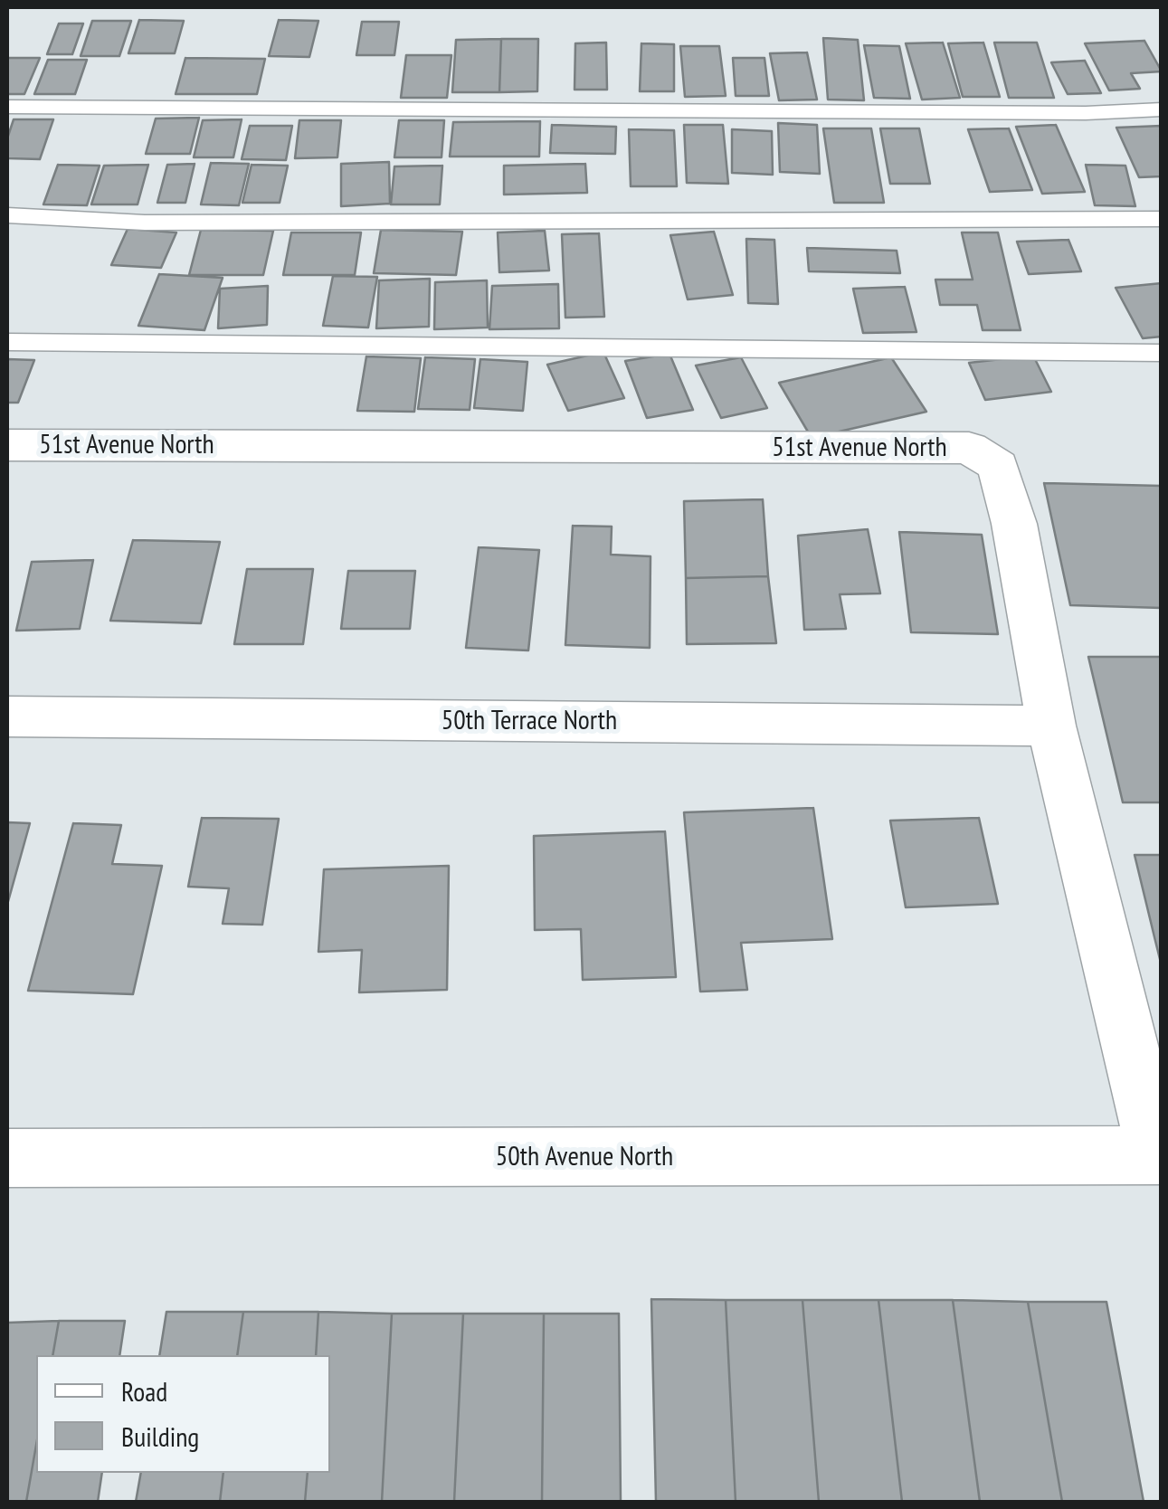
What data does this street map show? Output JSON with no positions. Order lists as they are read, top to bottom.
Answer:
{
  "streets": {
    "street": ["51st Avenue North", "50th Terrace North", "50th Avenue North"]
  },
  "crossings": [
    ["51st Avenue North", "50th Terrace North"],
    ["51st Avenue North", "50th Avenue North"]
  ],
  "legend": ["Road", "Building"]
}
